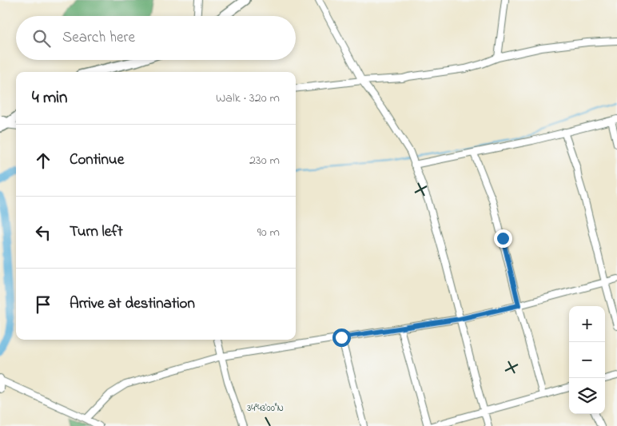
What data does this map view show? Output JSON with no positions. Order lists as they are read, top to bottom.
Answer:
{
  "page": {
    "search": "Search here",
    "heading": ["4 min", "Walk · 320 m"],
    "list": [
      ["Continue", "230 m"],
      ["Turn left", "90 m"],
      "Arrive at destination"
    ],
    "map_buttons": ["+", "−"]
  },
  "coordinates": ["34°43'00\"N"]
}
